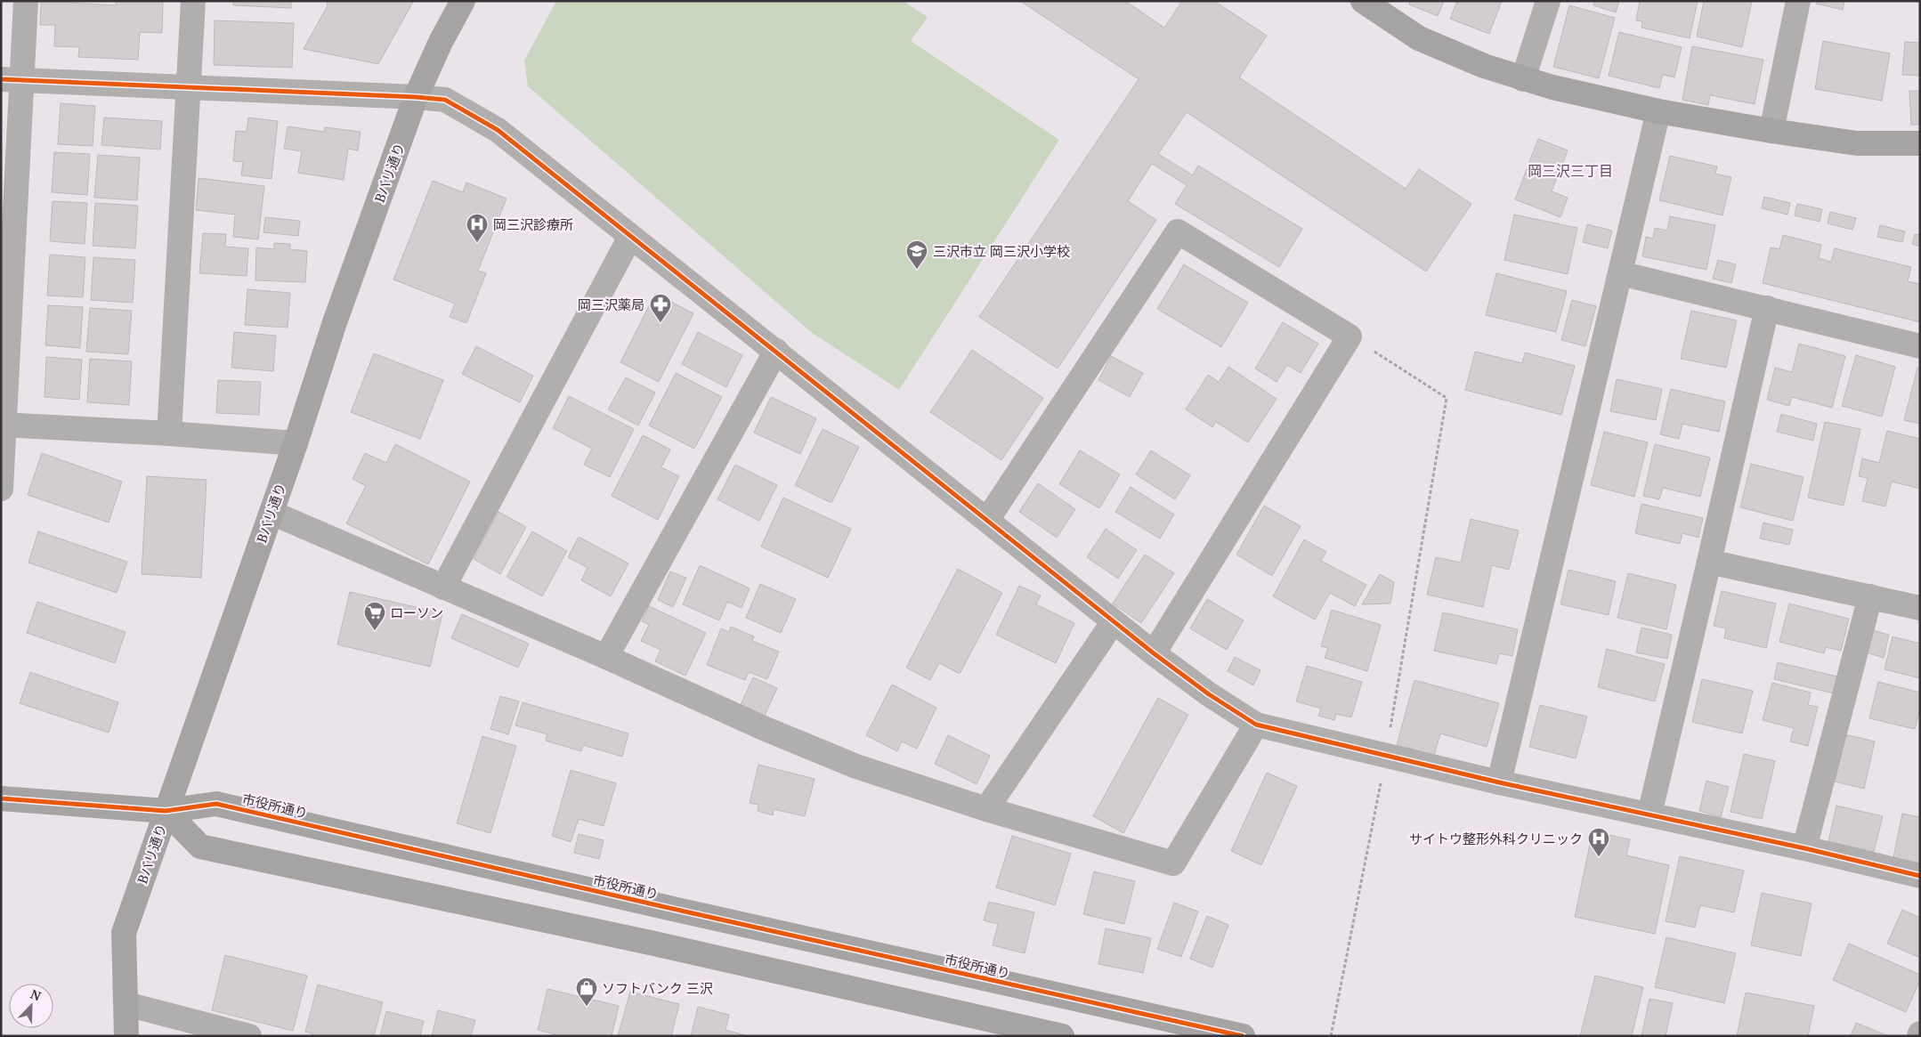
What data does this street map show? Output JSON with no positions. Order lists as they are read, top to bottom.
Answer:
{
  "streets": {
    "street": ["Bバリ通り", "市役所通り"]
  },
  "crossings": [
    ["Bバリ通り", "市役所通り"]
  ],
  "districts": ["岡三沢三丁目"],
  "places": {
    "hospital": ["岡三沢診療所", "サイトウ整形外科クリニック"],
    "school or university": ["三沢市立 岡三沢小学校"],
    "pharmacy": ["岡三沢薬局"],
    "supermarket": ["ローソン"],
    "shop": ["ソフトバンク 三沢"]
  },
  "north": "top right"
}
